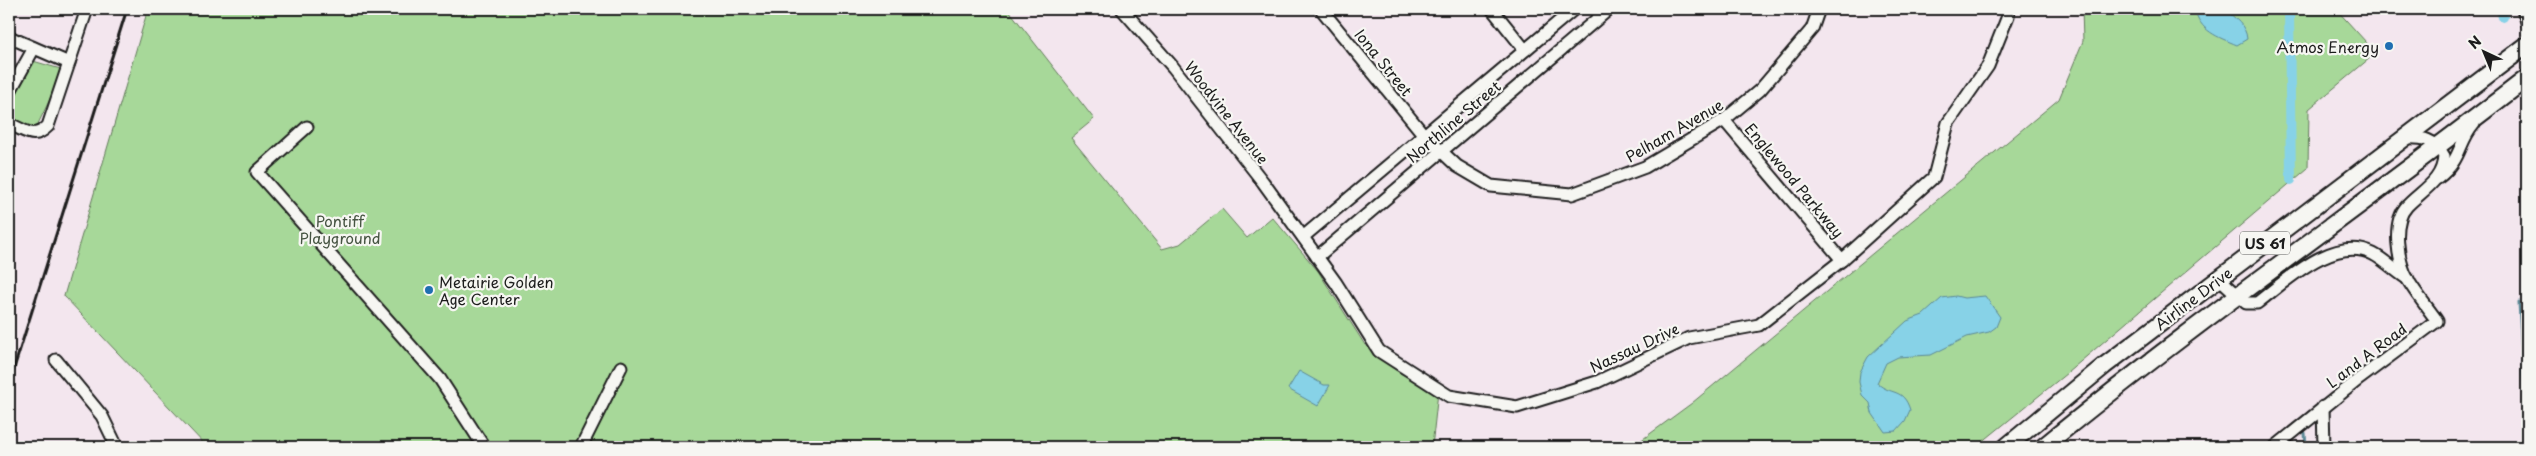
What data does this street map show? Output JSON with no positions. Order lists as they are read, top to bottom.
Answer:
{
  "streets": {
    "highway": ["US 61", "Airline Drive"],
    "street": [
      "Iona Street",
      "Woodvine Avenue",
      "Northline Street",
      "Pelham Avenue",
      "Englewood Parkway",
      "Nassau Drive",
      "L and A Road"
    ]
  },
  "crossings": [
    ["Iona Street", "Northline Street"],
    ["Iona Street", "Pelham Avenue"],
    ["Woodvine Avenue", "Northline Street"],
    ["Woodvine Avenue", "Nassau Drive"],
    ["Northline Street", "Pelham Avenue"],
    ["Northline Street", "Nassau Drive"],
    ["Pelham Avenue", "Englewood Parkway"],
    ["Englewood Parkway", "Nassau Drive"]
  ],
  "parks": ["Pontiff Playground"],
  "places": ["Atmos Energy", "Metairie Golden Age Center"],
  "north": "top left"
}
